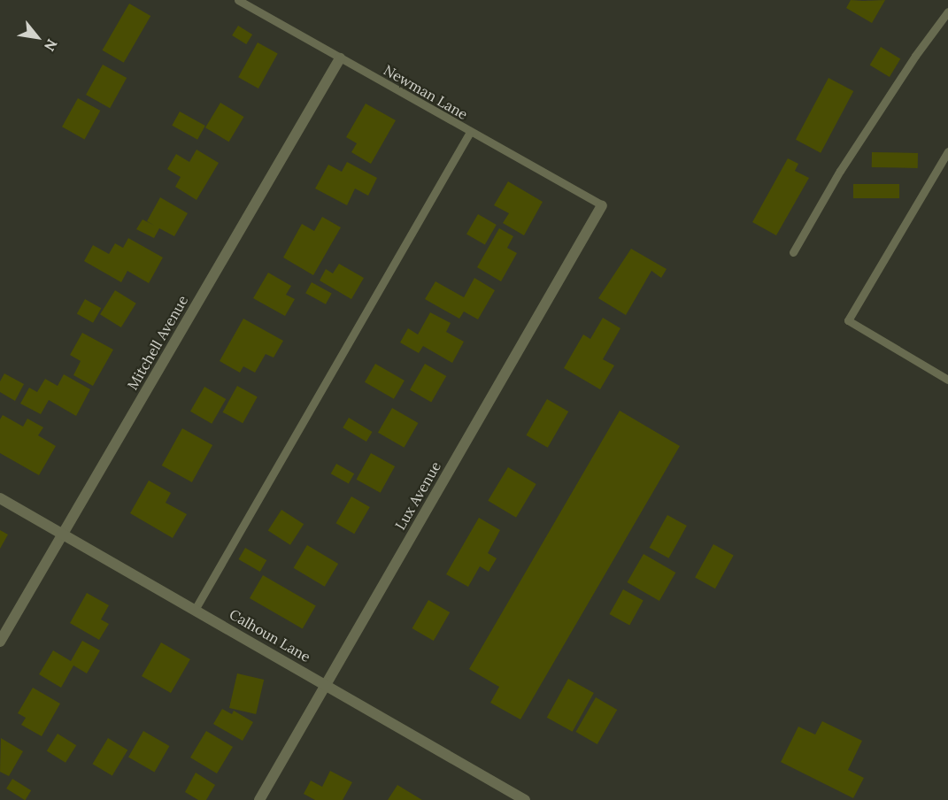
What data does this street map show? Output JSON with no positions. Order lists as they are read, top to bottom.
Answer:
{
  "streets": {
    "street": ["Mitchell Avenue", "Lux Avenue", "Calhoun Lane"],
    "lane": ["Newman Lane"]
  },
  "crossings": [
    ["Newman Lane", "Mitchell Avenue"],
    ["Newman Lane", "Lux Avenue"],
    ["Mitchell Avenue", "Calhoun Lane"],
    ["Lux Avenue", "Calhoun Lane"]
  ],
  "north": "bottom right"
}
